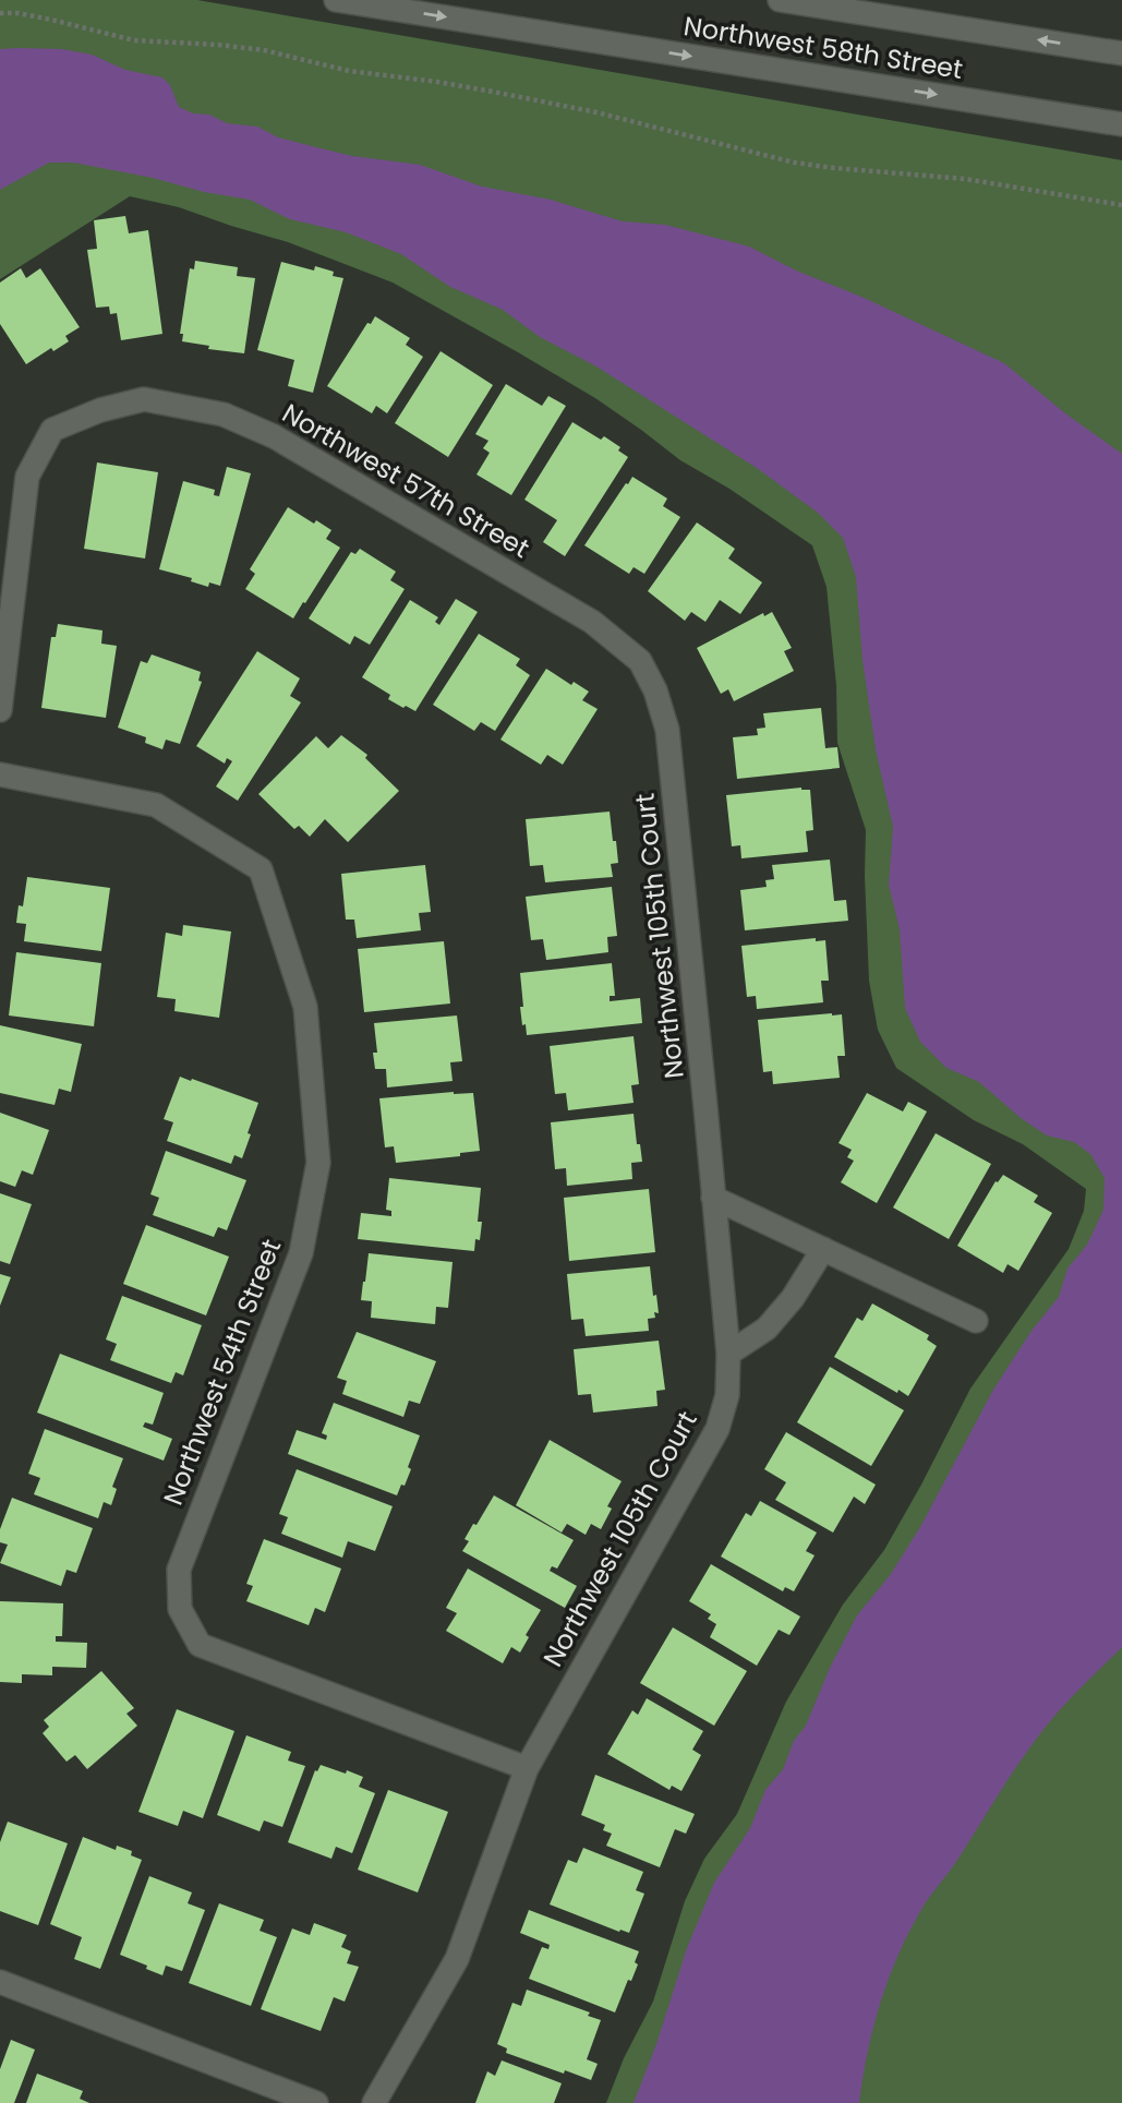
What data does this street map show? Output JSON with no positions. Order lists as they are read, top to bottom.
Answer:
{
  "streets": {
    "street": [
      "Northwest 58th Street",
      "Northwest 57th Street",
      "Northwest 105th Court",
      "Northwest 54th Street"
    ]
  },
  "crossings": [
    ["Northwest 57th Street", "Northwest 105th Court"],
    ["Northwest 105th Court", "Northwest 54th Street"]
  ]
}
